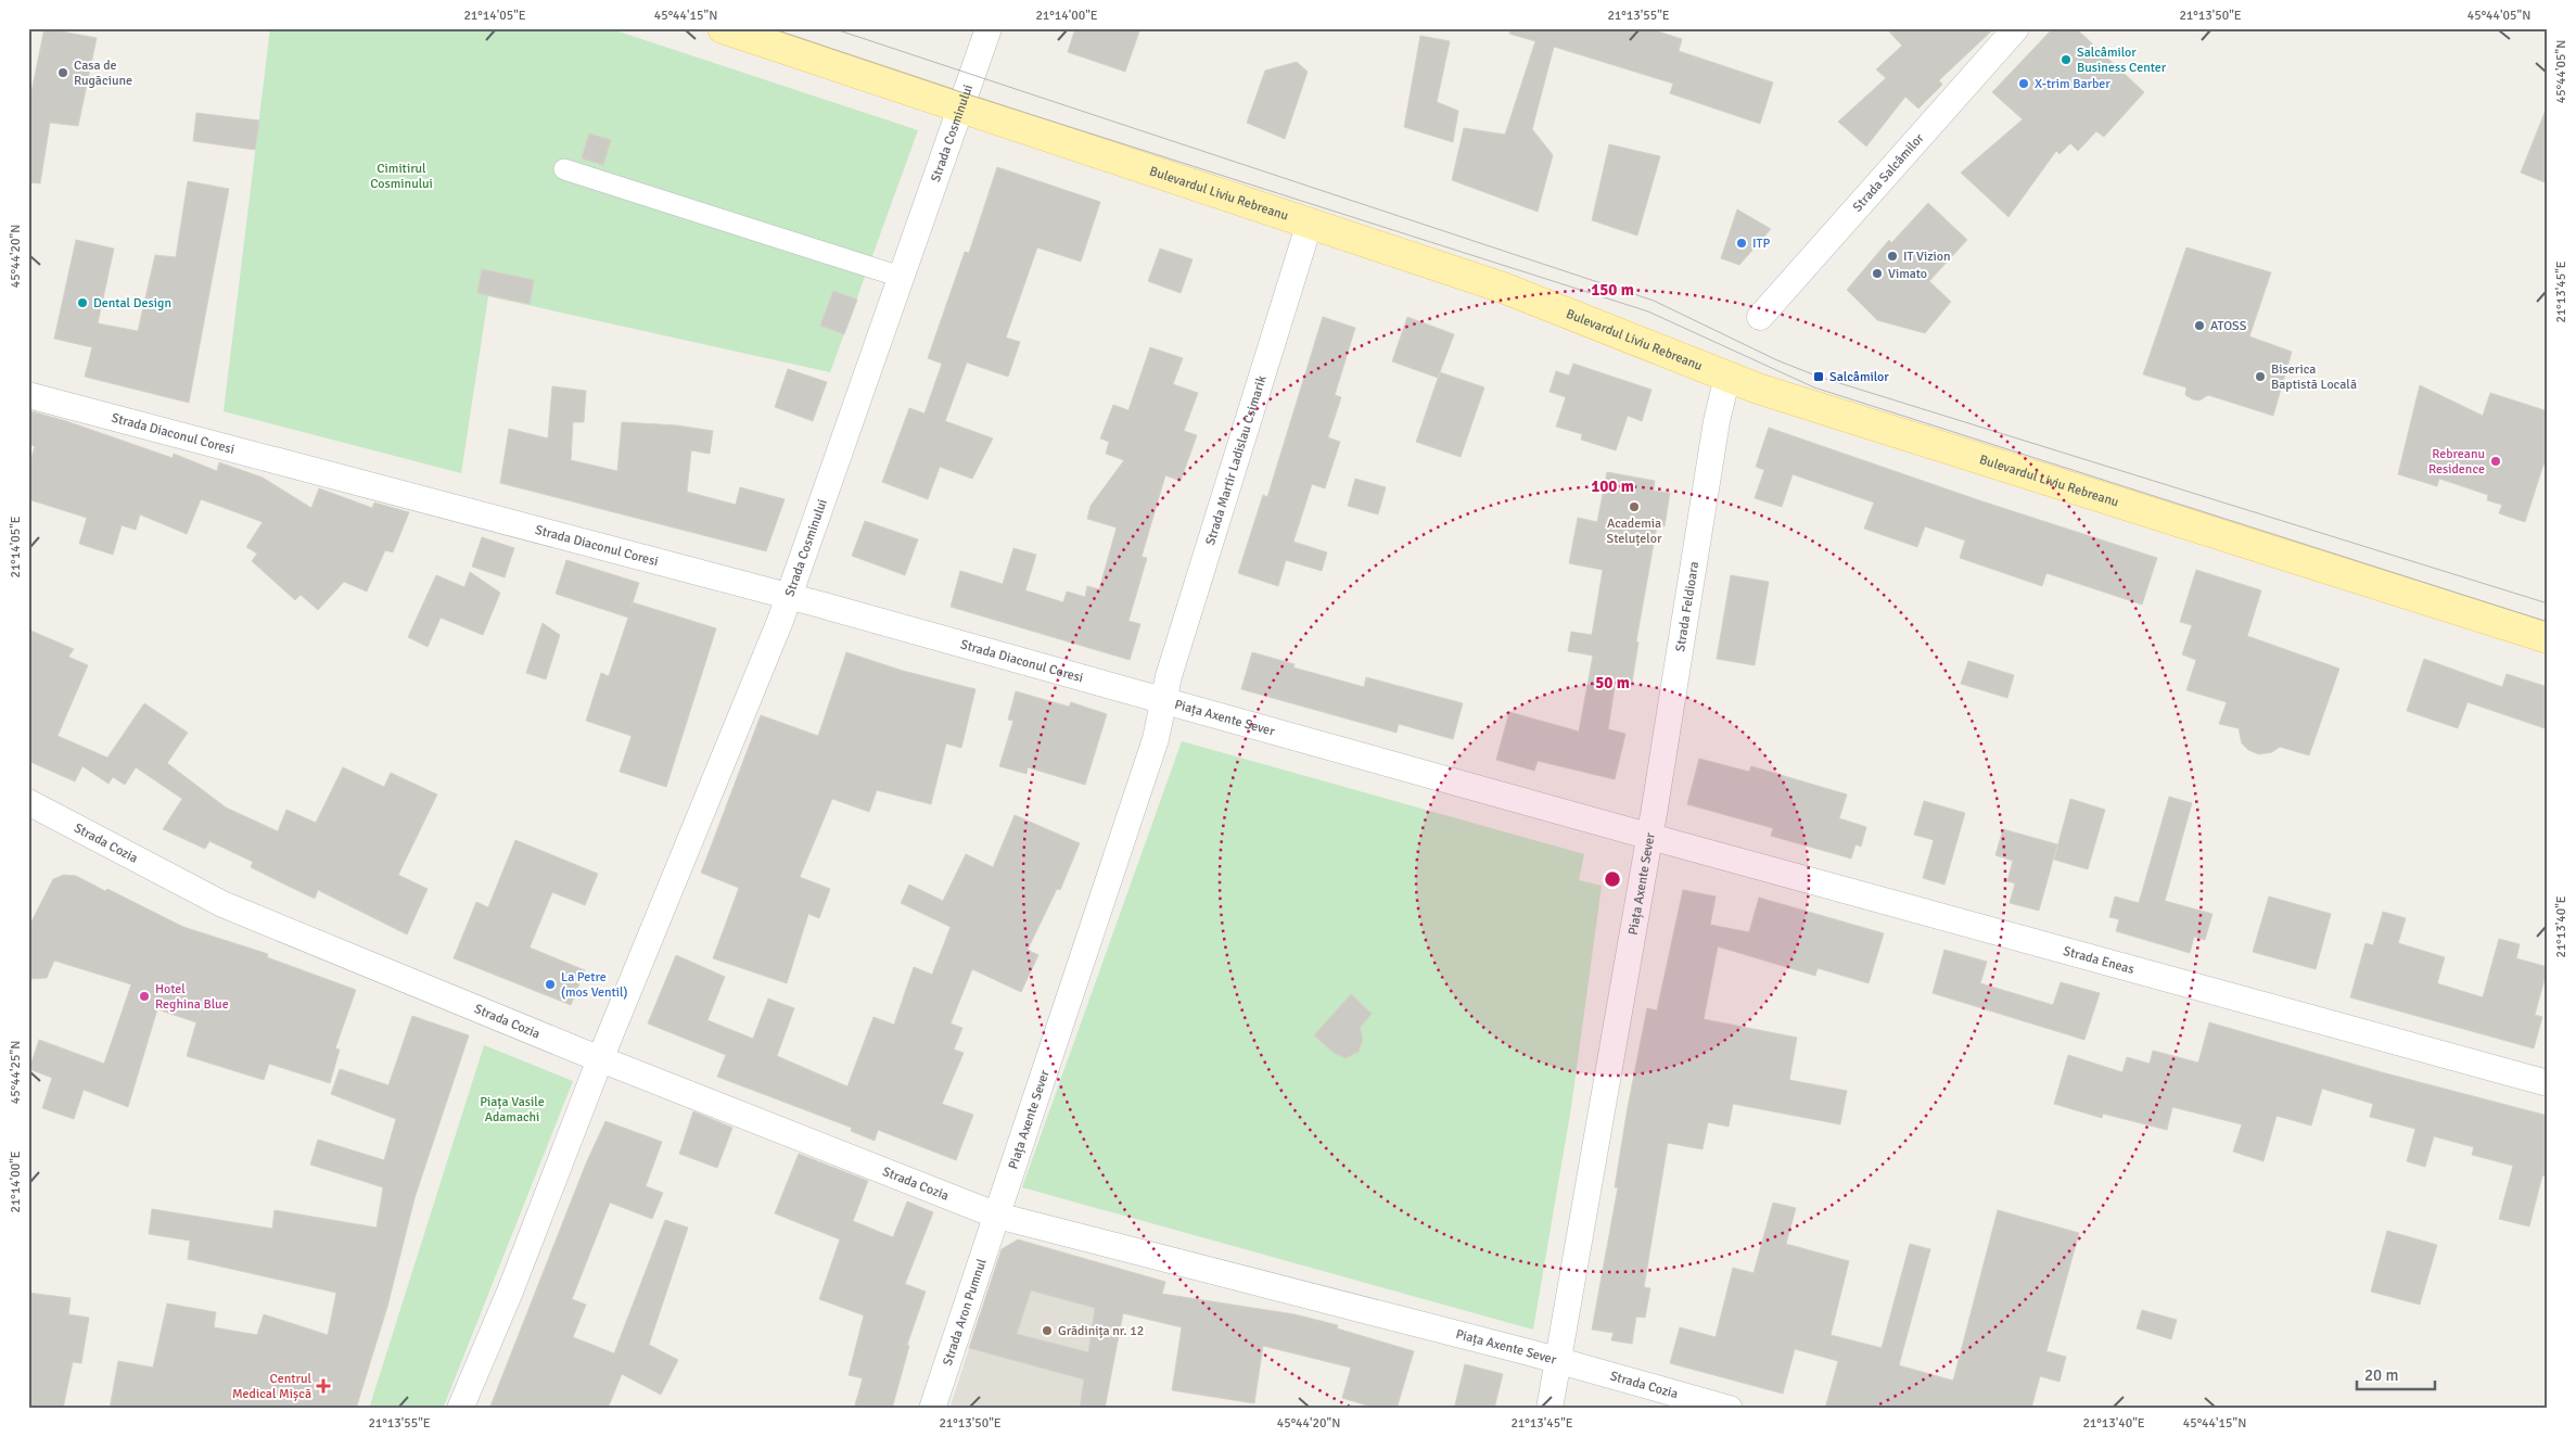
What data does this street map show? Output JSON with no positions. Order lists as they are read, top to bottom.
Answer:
{
  "streets": {
    "main road": ["Bulevardul Liviu Rebreanu"],
    "street": [
      "Strada Cosminului",
      "Strada Salcâmilor",
      "Strada Diaconul Coresi",
      "Strada Martir Ladislau Csimarik",
      "Strada Feldioara",
      "Piața Axente Sever",
      "Strada Cozia",
      "Strada Eneas",
      "Strada Aron Pumnul"
    ]
  },
  "crossings": [
    ["Strada Cosminului", "Bulevardul Liviu Rebreanu"],
    ["Strada Cosminului", "Strada Diaconul Coresi"],
    ["Strada Cosminului", "Strada Cozia"],
    ["Bulevardul Liviu Rebreanu", "Strada Martir Ladislau Csimarik"],
    ["Bulevardul Liviu Rebreanu", "Strada Feldioara"],
    ["Strada Diaconul Coresi", "Strada Martir Ladislau Csimarik"],
    ["Strada Diaconul Coresi", "Piața Axente Sever"],
    ["Strada Martir Ladislau Csimarik", "Piața Axente Sever"],
    ["Strada Feldioara", "Piața Axente Sever"],
    ["Strada Feldioara", "Strada Eneas"],
    ["Piața Axente Sever", "Strada Cozia"],
    ["Piața Axente Sever", "Strada Eneas"],
    ["Piața Axente Sever", "Strada Aron Pumnul"],
    ["Strada Cozia", "Strada Aron Pumnul"]
  ],
  "parks": ["Cimitirul Cosminului", "Piața Vasile Adamachi"],
  "places": {
    "other": [
      "Salcâmilor Business Center",
      "Casa de Rugăciune",
      "X-trim Barber",
      "ITP",
      "IT Vizion",
      "Vimato",
      "Dental Design",
      "ATOSS",
      "Biserica Baptistă Locală",
      "Rebreanu Residence",
      "Academia Steluțelor",
      "La Petre (mos Ventil)",
      "Hotel Reghina Blue",
      "Grădinița nr. 12"
    ],
    "transit": ["Salcâmilor"],
    "health": ["Centrul Medical Mișcă"]
  },
  "scale_bar": "20 m",
  "coordinates": [
    "21°14'05\"E",
    "45°44'15\"N",
    "21°14'00\"E",
    "21°13'55\"E",
    "21°13'50\"E",
    "45°44'05\"N",
    "45°44'20\"N",
    "21°13'45\"E",
    "21°13'40\"E",
    "45°44'25\"N"
  ],
  "rings": ["150 m", "100 m", "50 m"]
}
